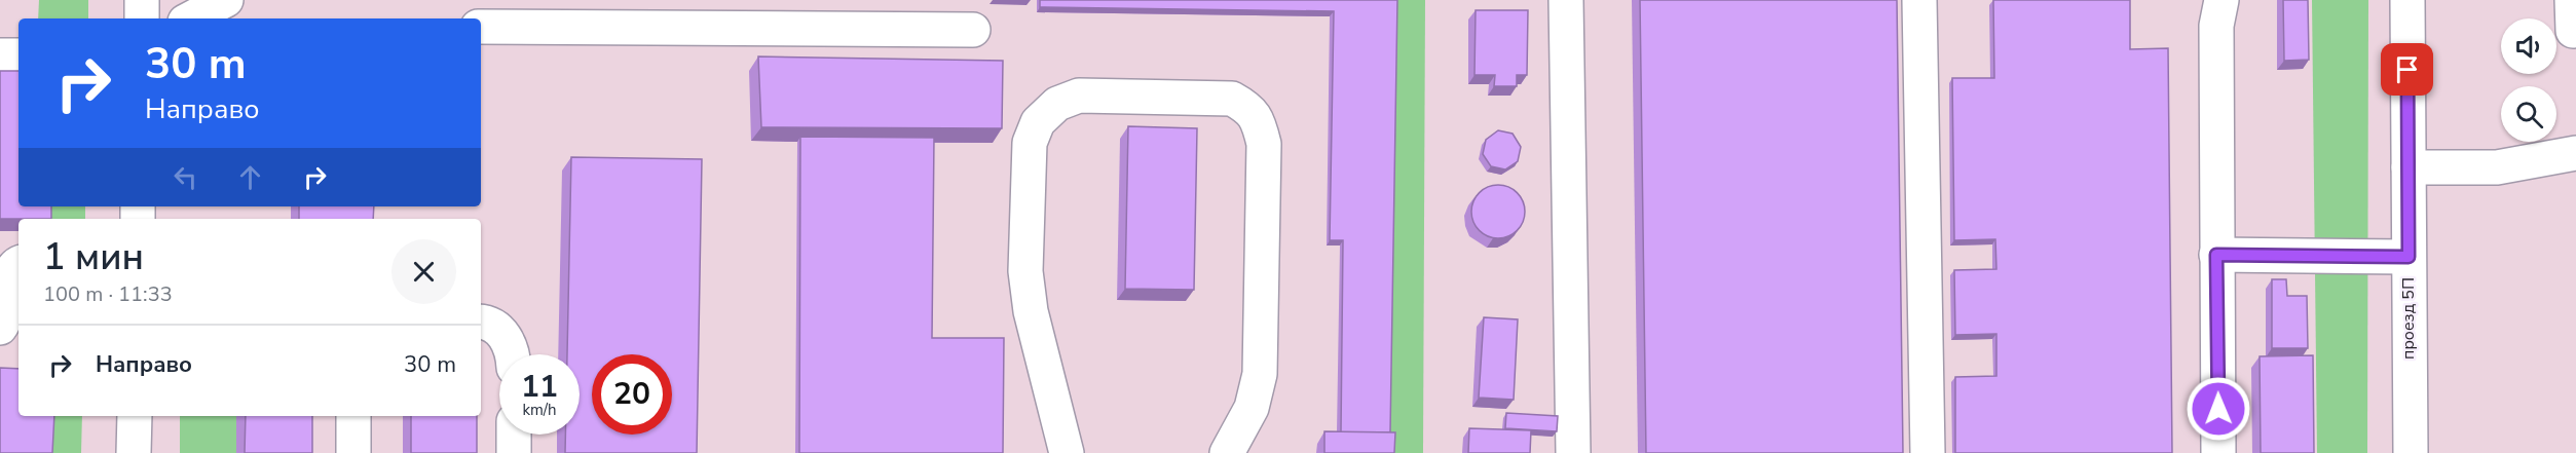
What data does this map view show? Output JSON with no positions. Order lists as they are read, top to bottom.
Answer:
{
  "streets": {
    "street": ["проезд 5П"]
  },
  "page": {
    "turn": ["30 m", "Направо"],
    "heading": ["1 мин", "100 m · 11:33"],
    "list": [
      {
        "name": "Направо",
        "value": "30 m"
      }
    ],
    "speed": "11 km/h",
    "limit": "20"
  }
}
